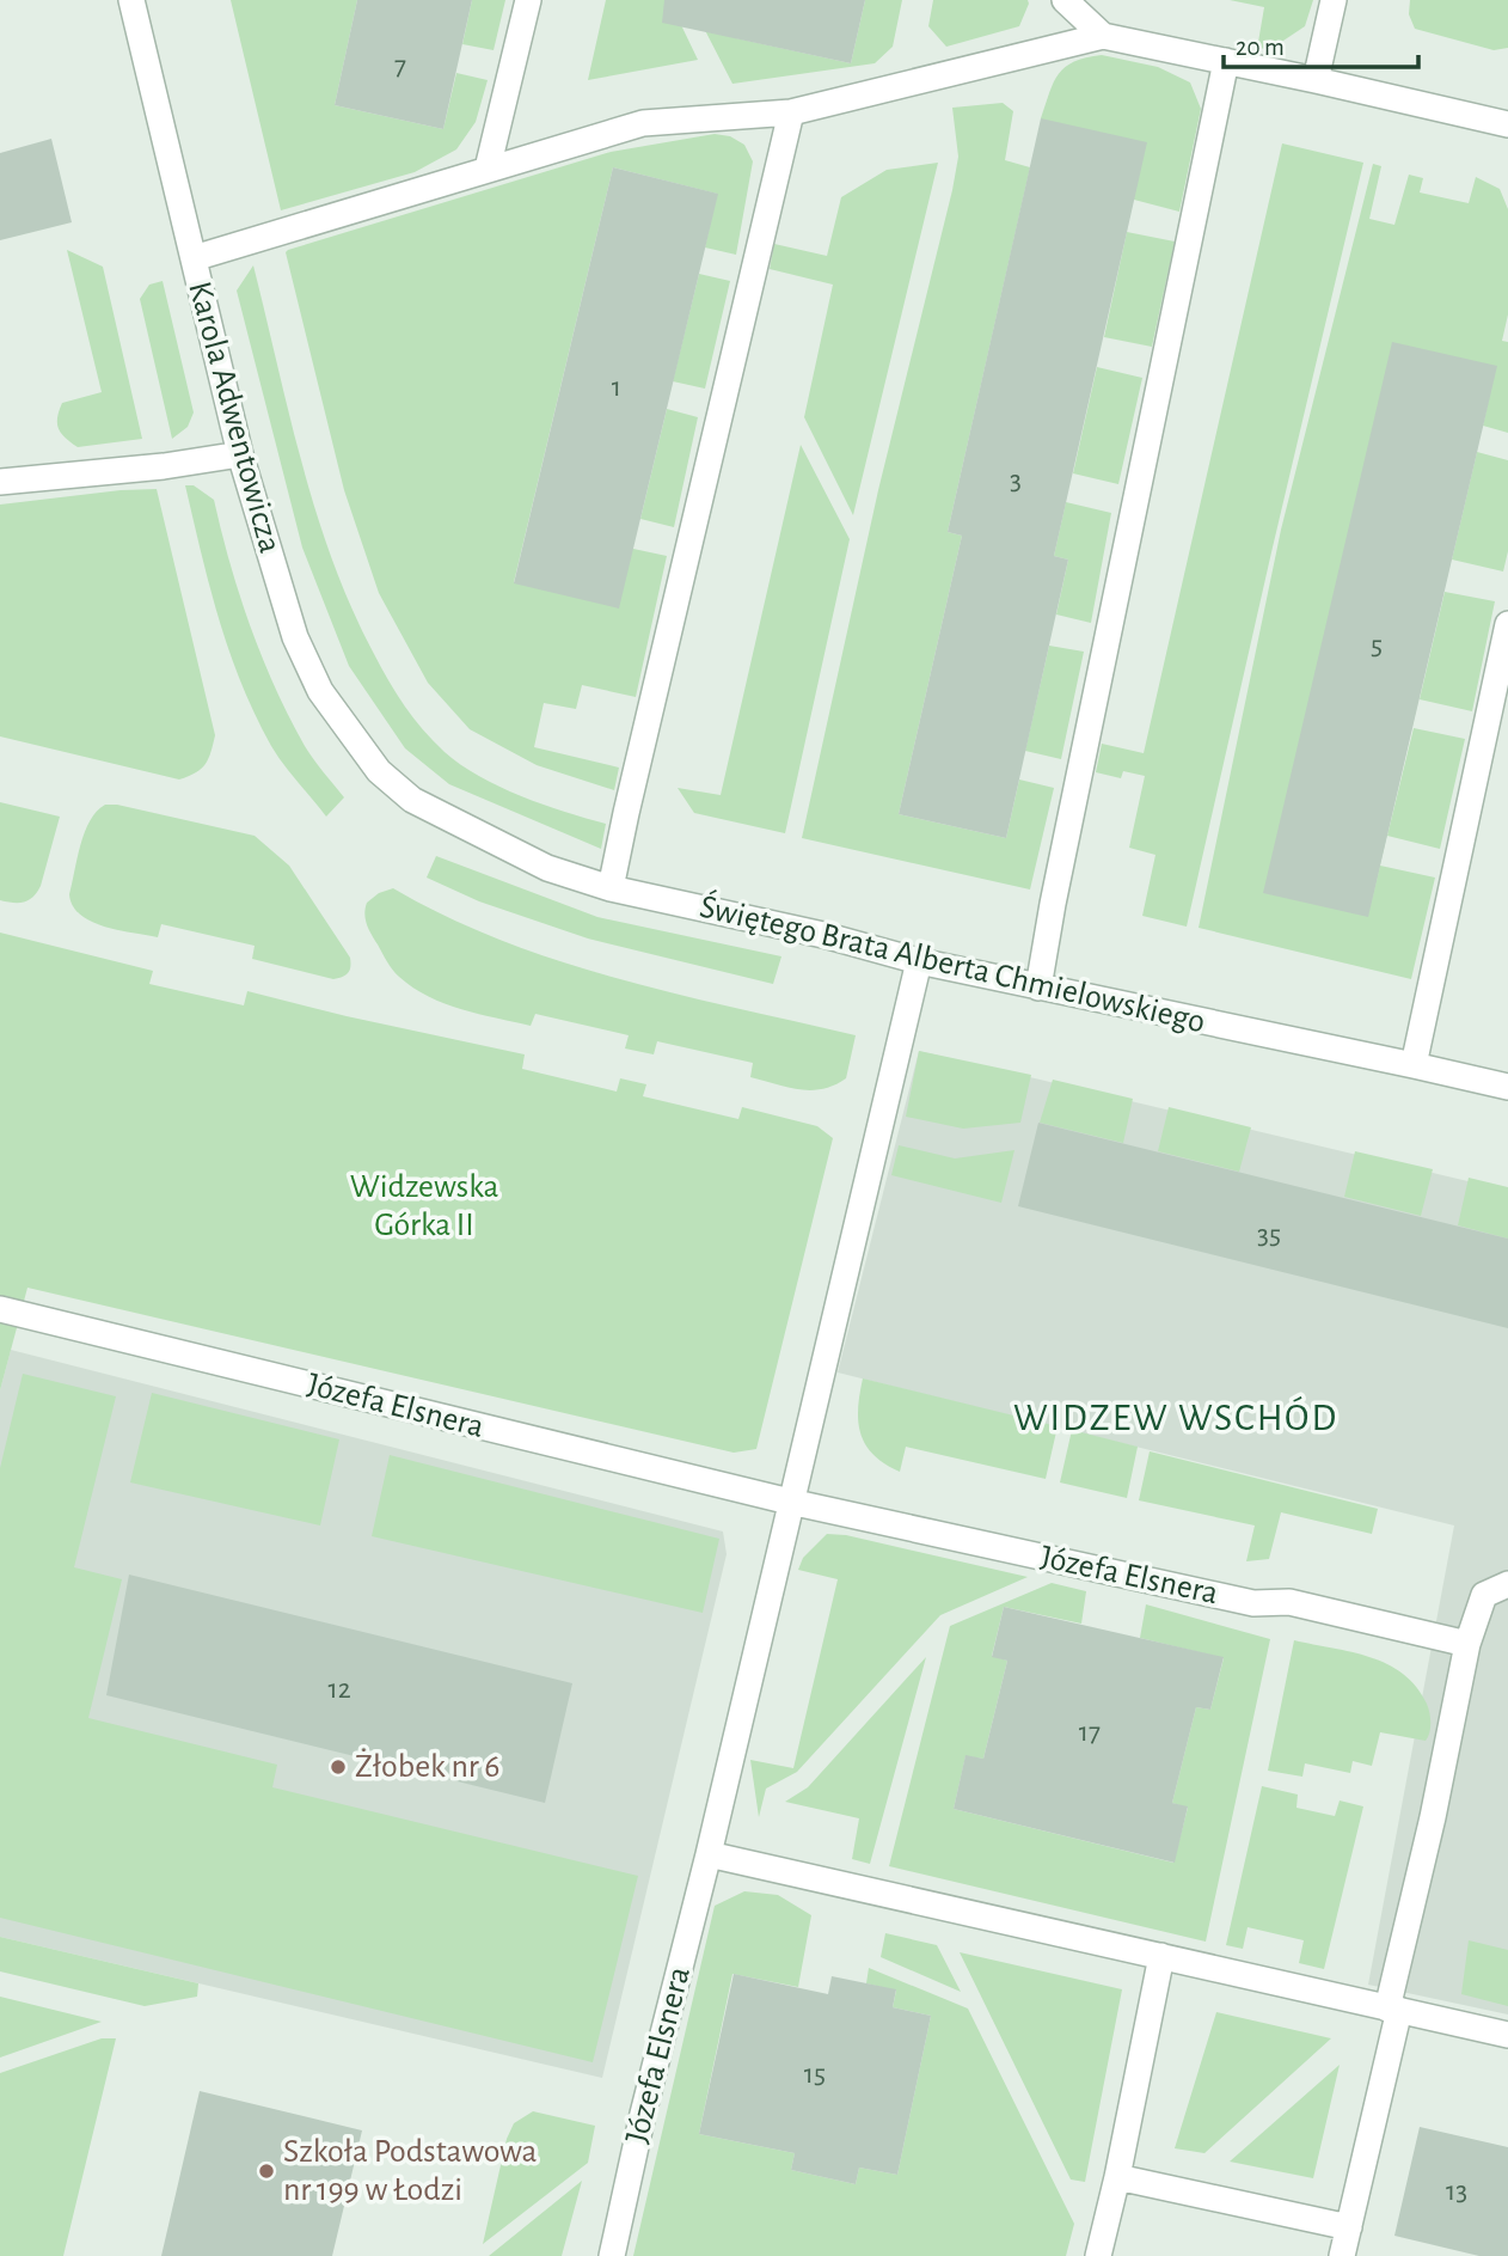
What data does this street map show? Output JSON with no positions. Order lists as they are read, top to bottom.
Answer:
{
  "streets": {
    "street": ["Karola Adwentowicza", "Świętego Brata Alberta Chmielowskiego", "Józefa Elsnera"]
  },
  "crossings": [
    ["Karola Adwentowicza", "Świętego Brata Alberta Chmielowskiego"],
    ["Świętego Brata Alberta Chmielowskiego", "Józefa Elsnera"]
  ],
  "districts": ["WIDZEW WSCHÓD"],
  "parks": ["Widzewska Górka II"],
  "places": ["Żłobek nr 6", "Szkoła Podstawowa nr 199 w Łodzi"],
  "house_numbers": [
    "7",
    "1",
    "3",
    "5",
    "35",
    "12",
    "17",
    "15",
    "13"
  ],
  "scale_bar": "20 m"
}
